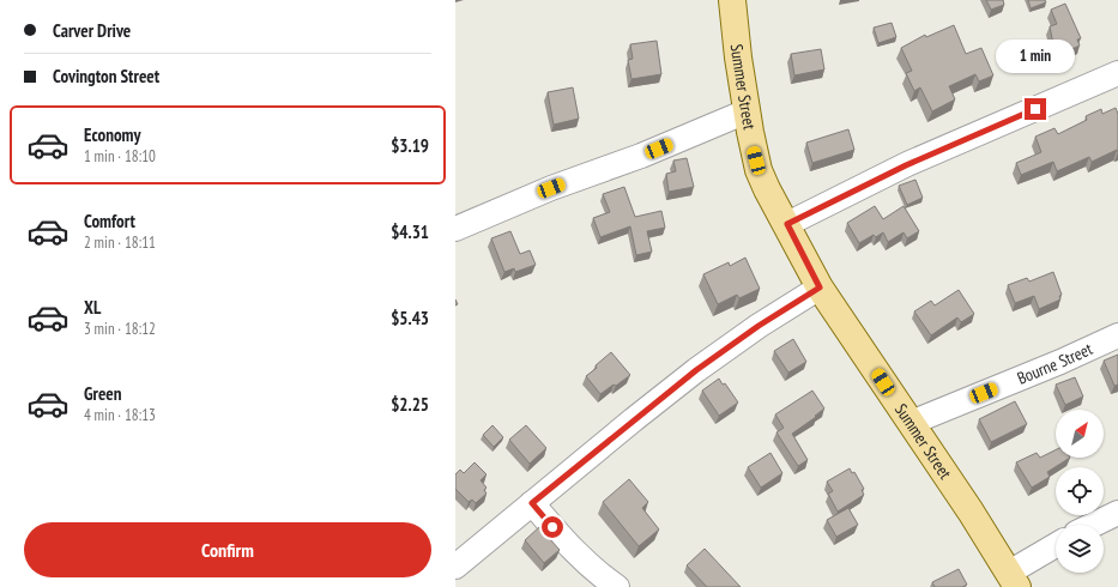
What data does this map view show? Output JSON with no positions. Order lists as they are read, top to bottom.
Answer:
{
  "streets": {
    "main road": ["Summer Street"],
    "street": ["Bourne Street"]
  },
  "crossings": [
    ["Summer Street", "Bourne Street"]
  ],
  "north": "top right",
  "page": {
    "banner": ["Carver Drive", "Covington Street"],
    "bubble": "1 min",
    "list": [
      {
        "name": "Economy",
        "note": "1 min · 18:10",
        "value": "$3.19"
      },
      {
        "name": "Comfort",
        "note": "2 min · 18:11",
        "value": "$4.31"
      },
      {
        "name": "XL",
        "note": "3 min · 18:12",
        "value": "$5.43"
      },
      {
        "name": "Green",
        "note": "4 min · 18:13",
        "value": "$2.25"
      }
    ],
    "buttons": "Confirm"
  }
}
